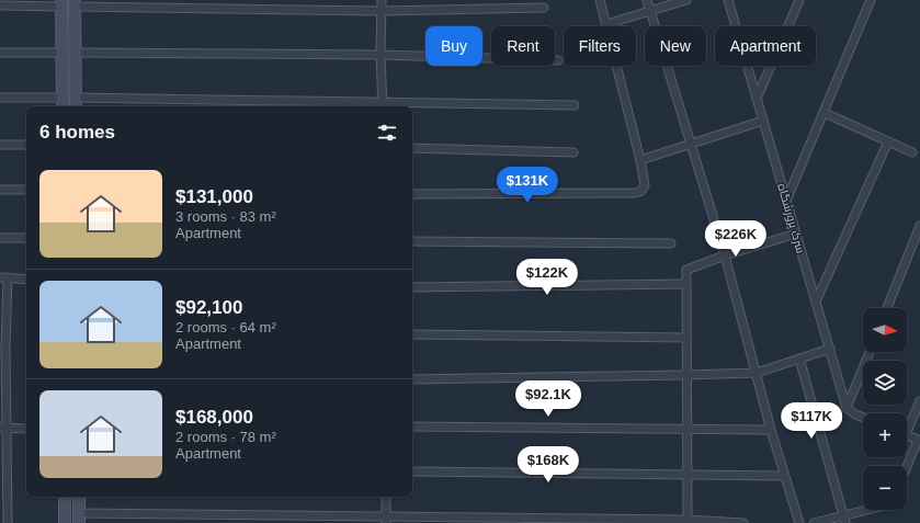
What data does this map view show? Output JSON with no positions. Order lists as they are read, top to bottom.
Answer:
{
  "streets": {
    "street": ["سرک پرورشگاه"]
  },
  "north": "right",
  "page": {
    "chip": [
      "Buy",
      "Rent",
      "Filters",
      "New",
      "Apartment"
    ],
    "heading": "6 homes",
    "list": [
      {
        "name": "$131,000",
        "note": "3 rooms · 83 m² · Apartment"
      },
      {
        "name": "$92,100",
        "note": "2 rooms · 64 m² · Apartment"
      },
      {
        "name": "$168,000",
        "note": "2 rooms · 78 m² · Apartment"
      }
    ],
    "price": [
      "$131K",
      "$226K",
      "$122K",
      "$92.1K",
      "$117K",
      "$168K"
    ],
    "map_buttons": ["+", "−"]
  }
}
